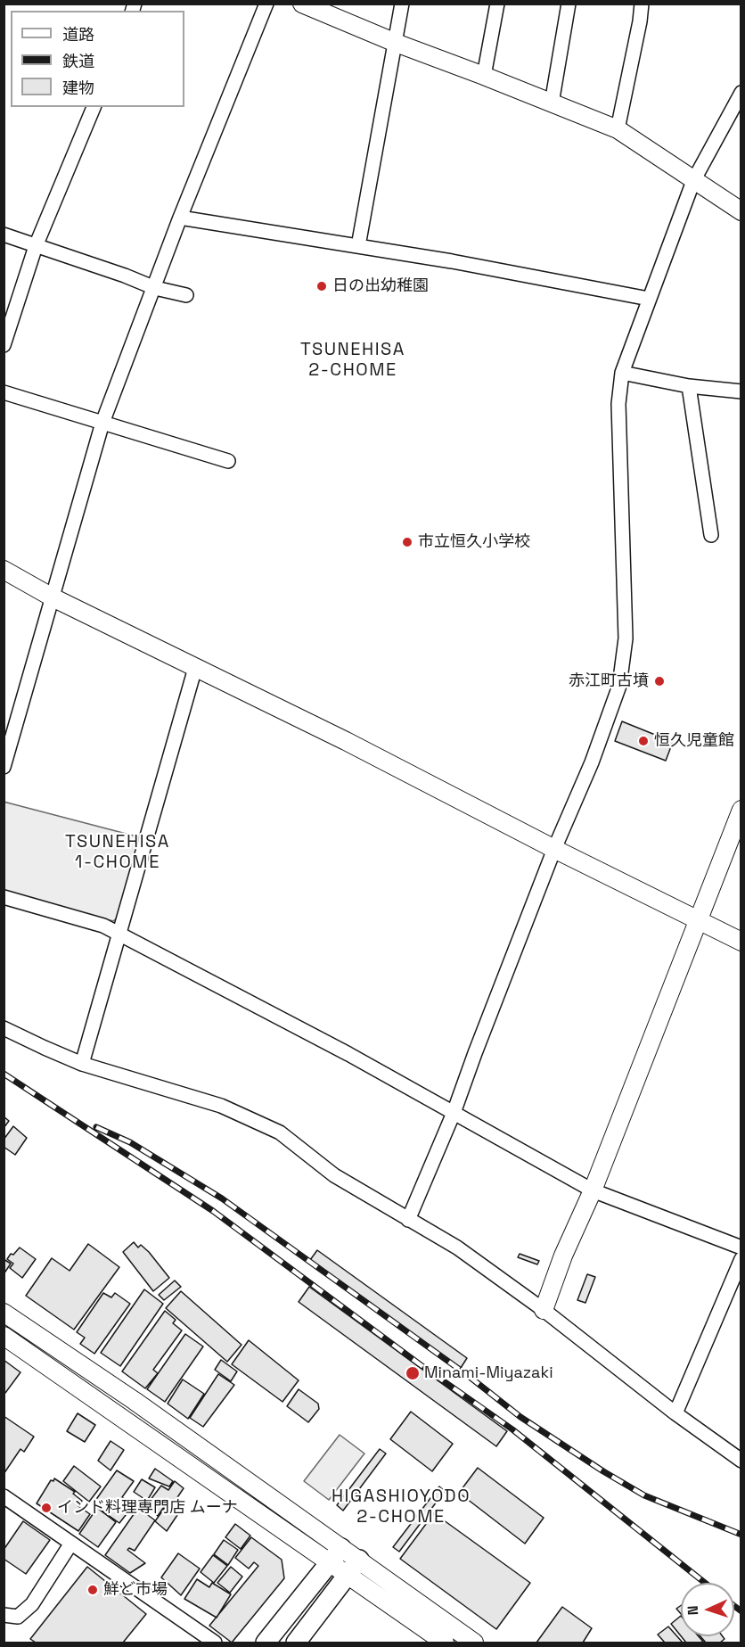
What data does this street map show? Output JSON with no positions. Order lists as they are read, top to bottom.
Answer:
{
  "districts": ["TSUNEHISA 2-CHOME", "TSUNEHISA 1-CHOME", "HIGASHIOYODO 2-CHOME"],
  "places": [
    "日の出幼稚園",
    "市立恒久小学校",
    "赤江町古墳",
    "恒久児童館",
    "Minami-Miyazaki",
    "インド料理専門店 ムーナ",
    "鮮ど市場"
  ],
  "legend": ["道路", "鉄道", "建物"],
  "north": "left"
}
